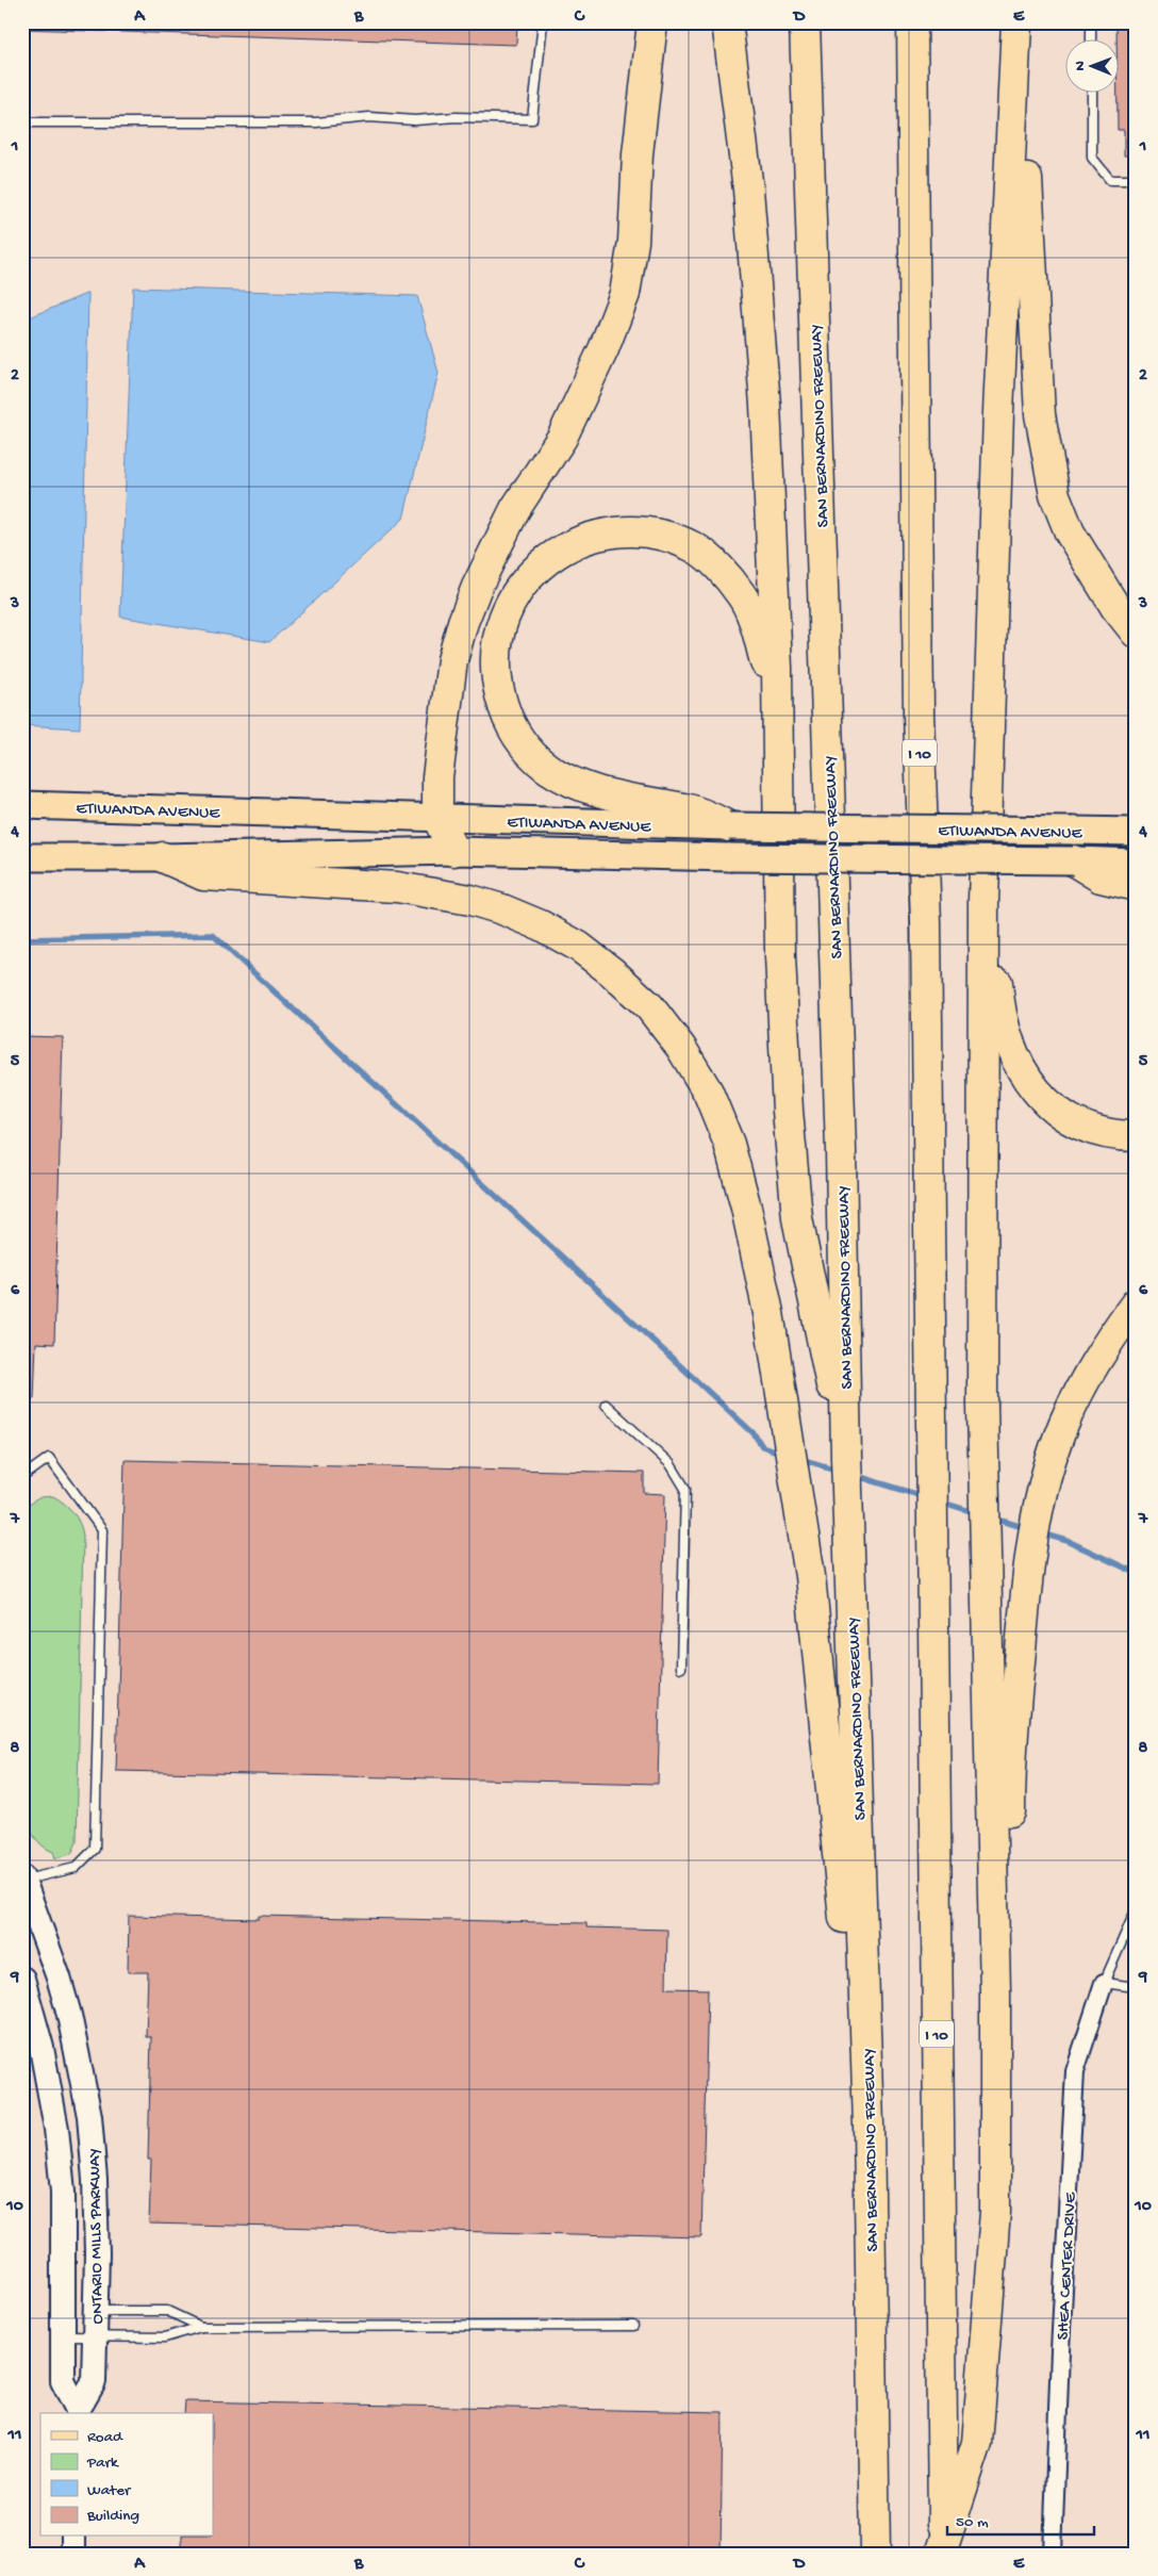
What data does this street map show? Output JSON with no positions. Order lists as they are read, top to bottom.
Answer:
{
  "streets": {
    "highway": ["SAN BERNARDINO FREEWAY", "I 10"],
    "main road": ["ETIWANDA AVENUE", "ONTARIO MILLS PARKWAY"],
    "street": ["SHEA CENTER DRIVE"]
  },
  "legend": [
    "Road",
    "Park",
    "Water",
    "Building"
  ],
  "scale_bar": "50 m",
  "north": "left",
  "grid": {
    "columns": [
      "A",
      "B",
      "C",
      "D",
      "E"
    ],
    "rows": [
      "1",
      "2",
      "3",
      "4",
      "5",
      "6",
      "7",
      "8",
      "9",
      "10",
      "11"
    ]
  }
}
